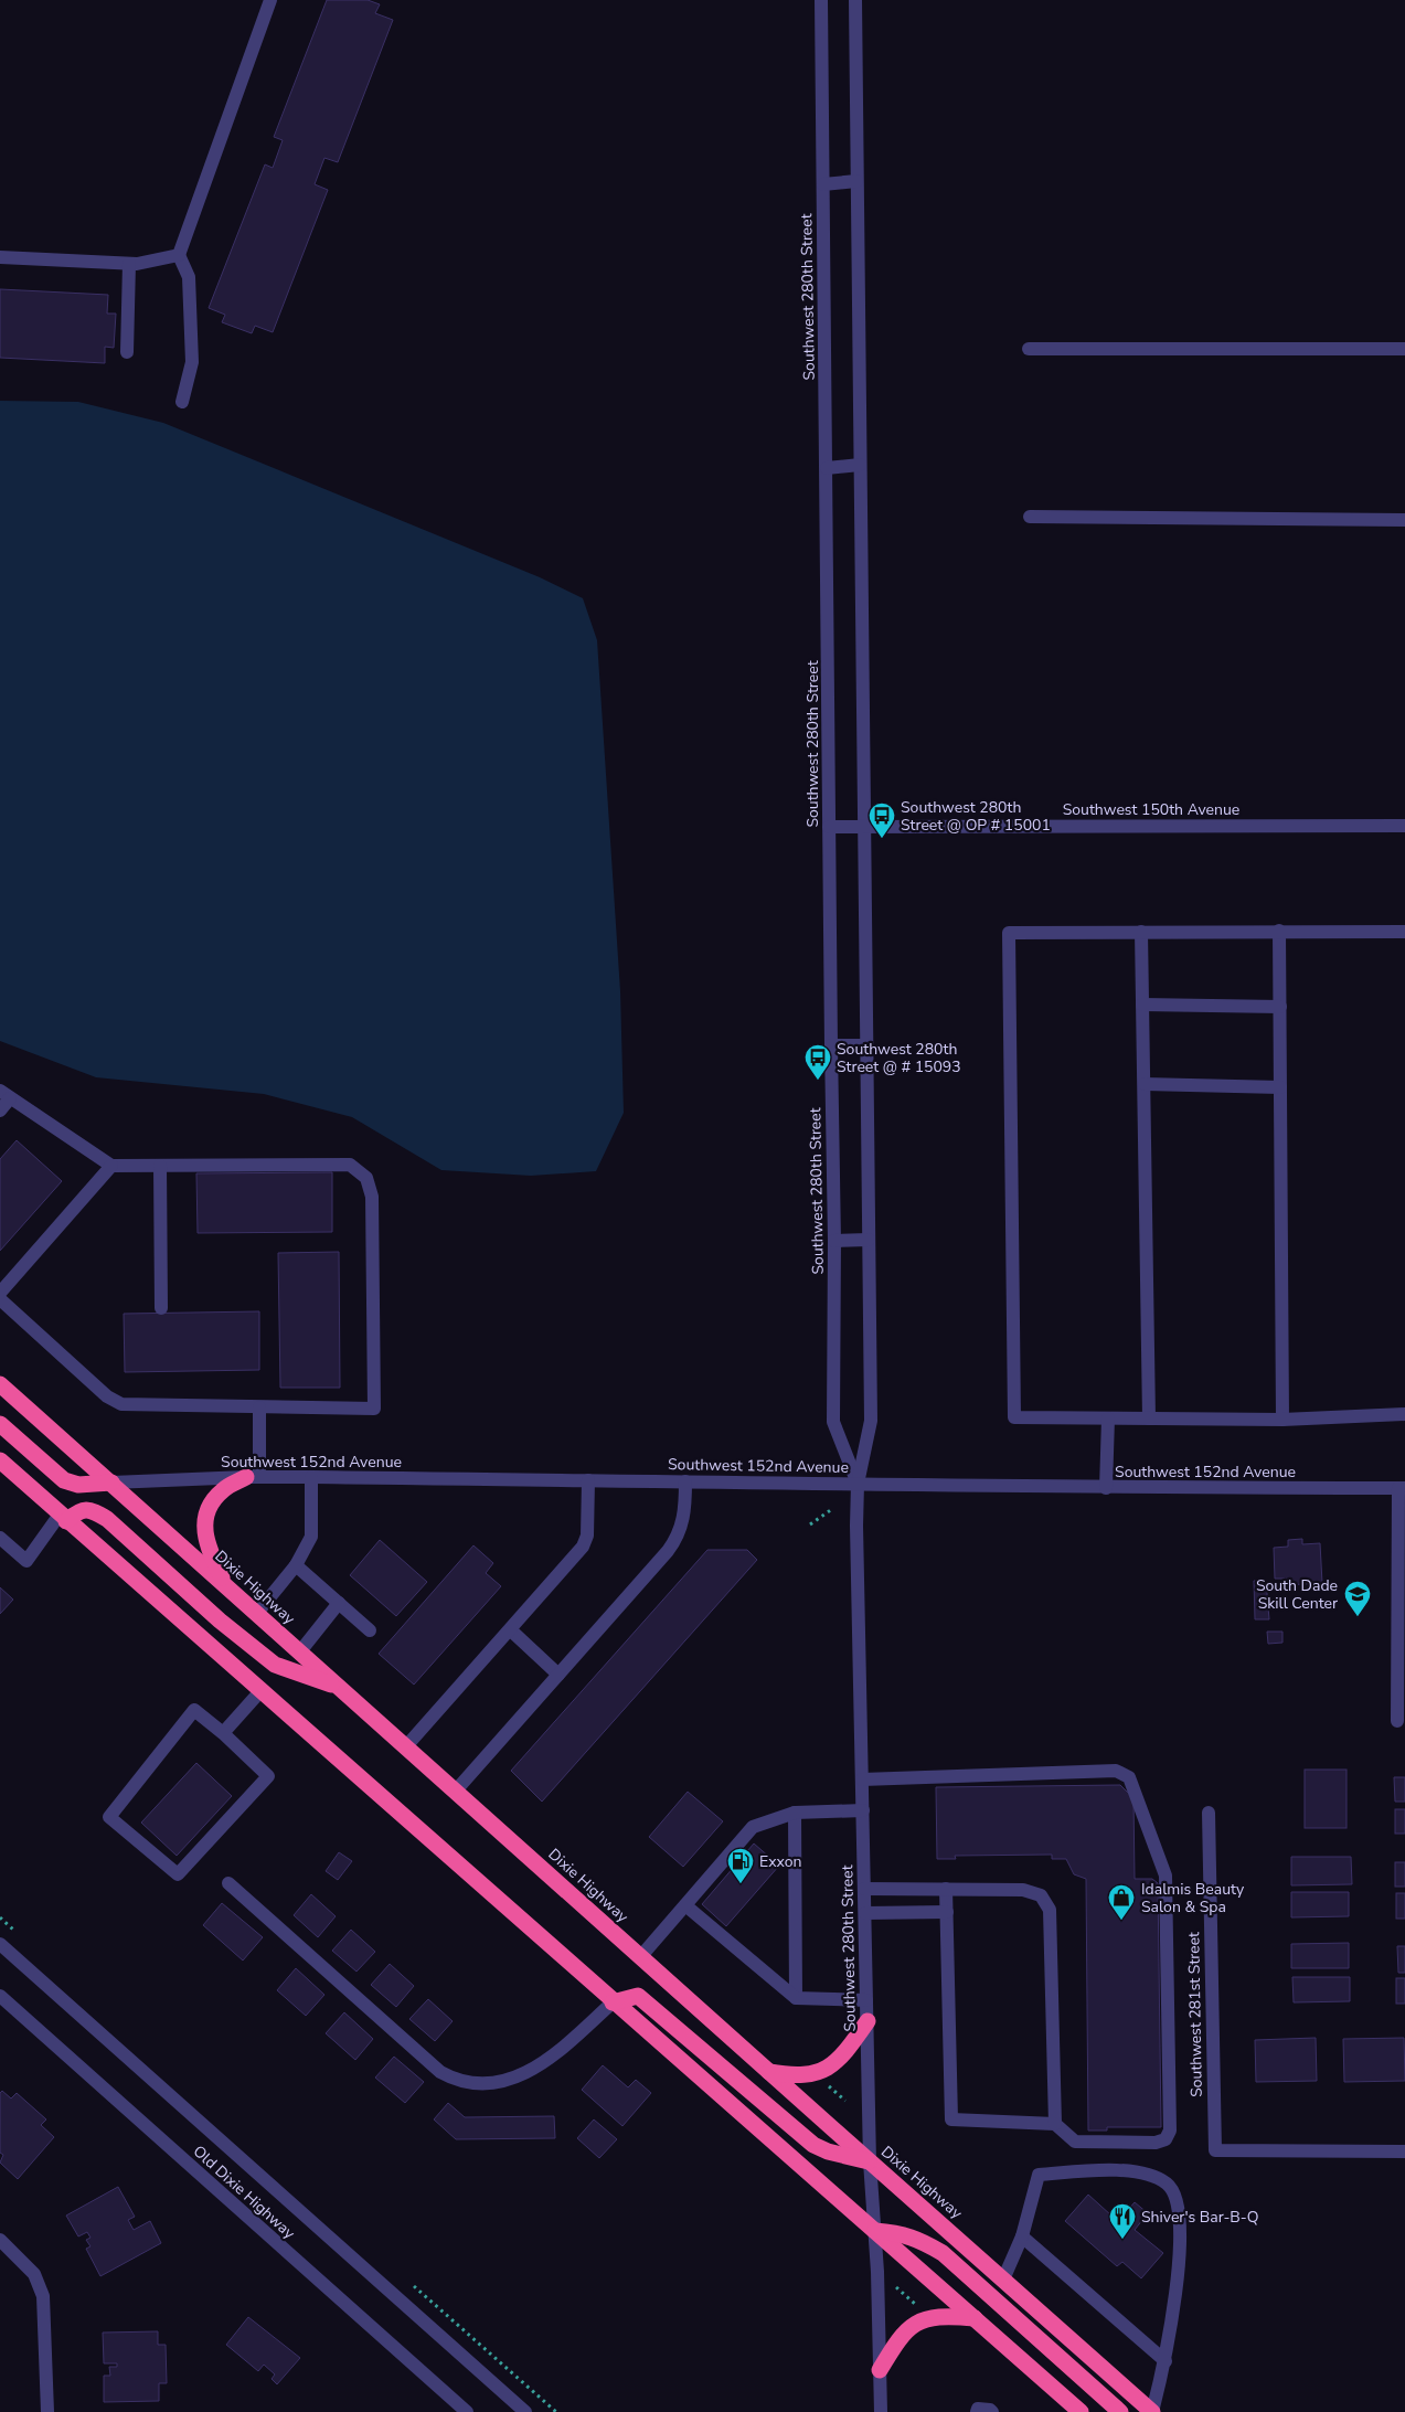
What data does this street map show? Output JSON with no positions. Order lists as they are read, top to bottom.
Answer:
{
  "streets": {
    "highway": ["Dixie Highway"],
    "street": [
      "Southwest 280th Street",
      "Southwest 150th Avenue",
      "Southwest 152nd Avenue",
      "Southwest 281st Street",
      "Old Dixie Highway"
    ]
  },
  "crossings": [
    ["Southwest 280th Street", "Southwest 150th Avenue"],
    ["Southwest 280th Street", "Southwest 152nd Avenue"],
    ["Southwest 280th Street", "Dixie Highway"],
    ["Southwest 152nd Avenue", "Dixie Highway"]
  ],
  "places": {
    "bus stop": ["Southwest 280th Street @ OP # 15001", "Southwest 280th Street @ # 15093"],
    "school or university": ["South Dade Skill Center"],
    "fuel station": ["Exxon"],
    "shop": ["Idalmis Beauty Salon & Spa"],
    "restaurant": ["Shiver's Bar-B-Q"]
  }
}
